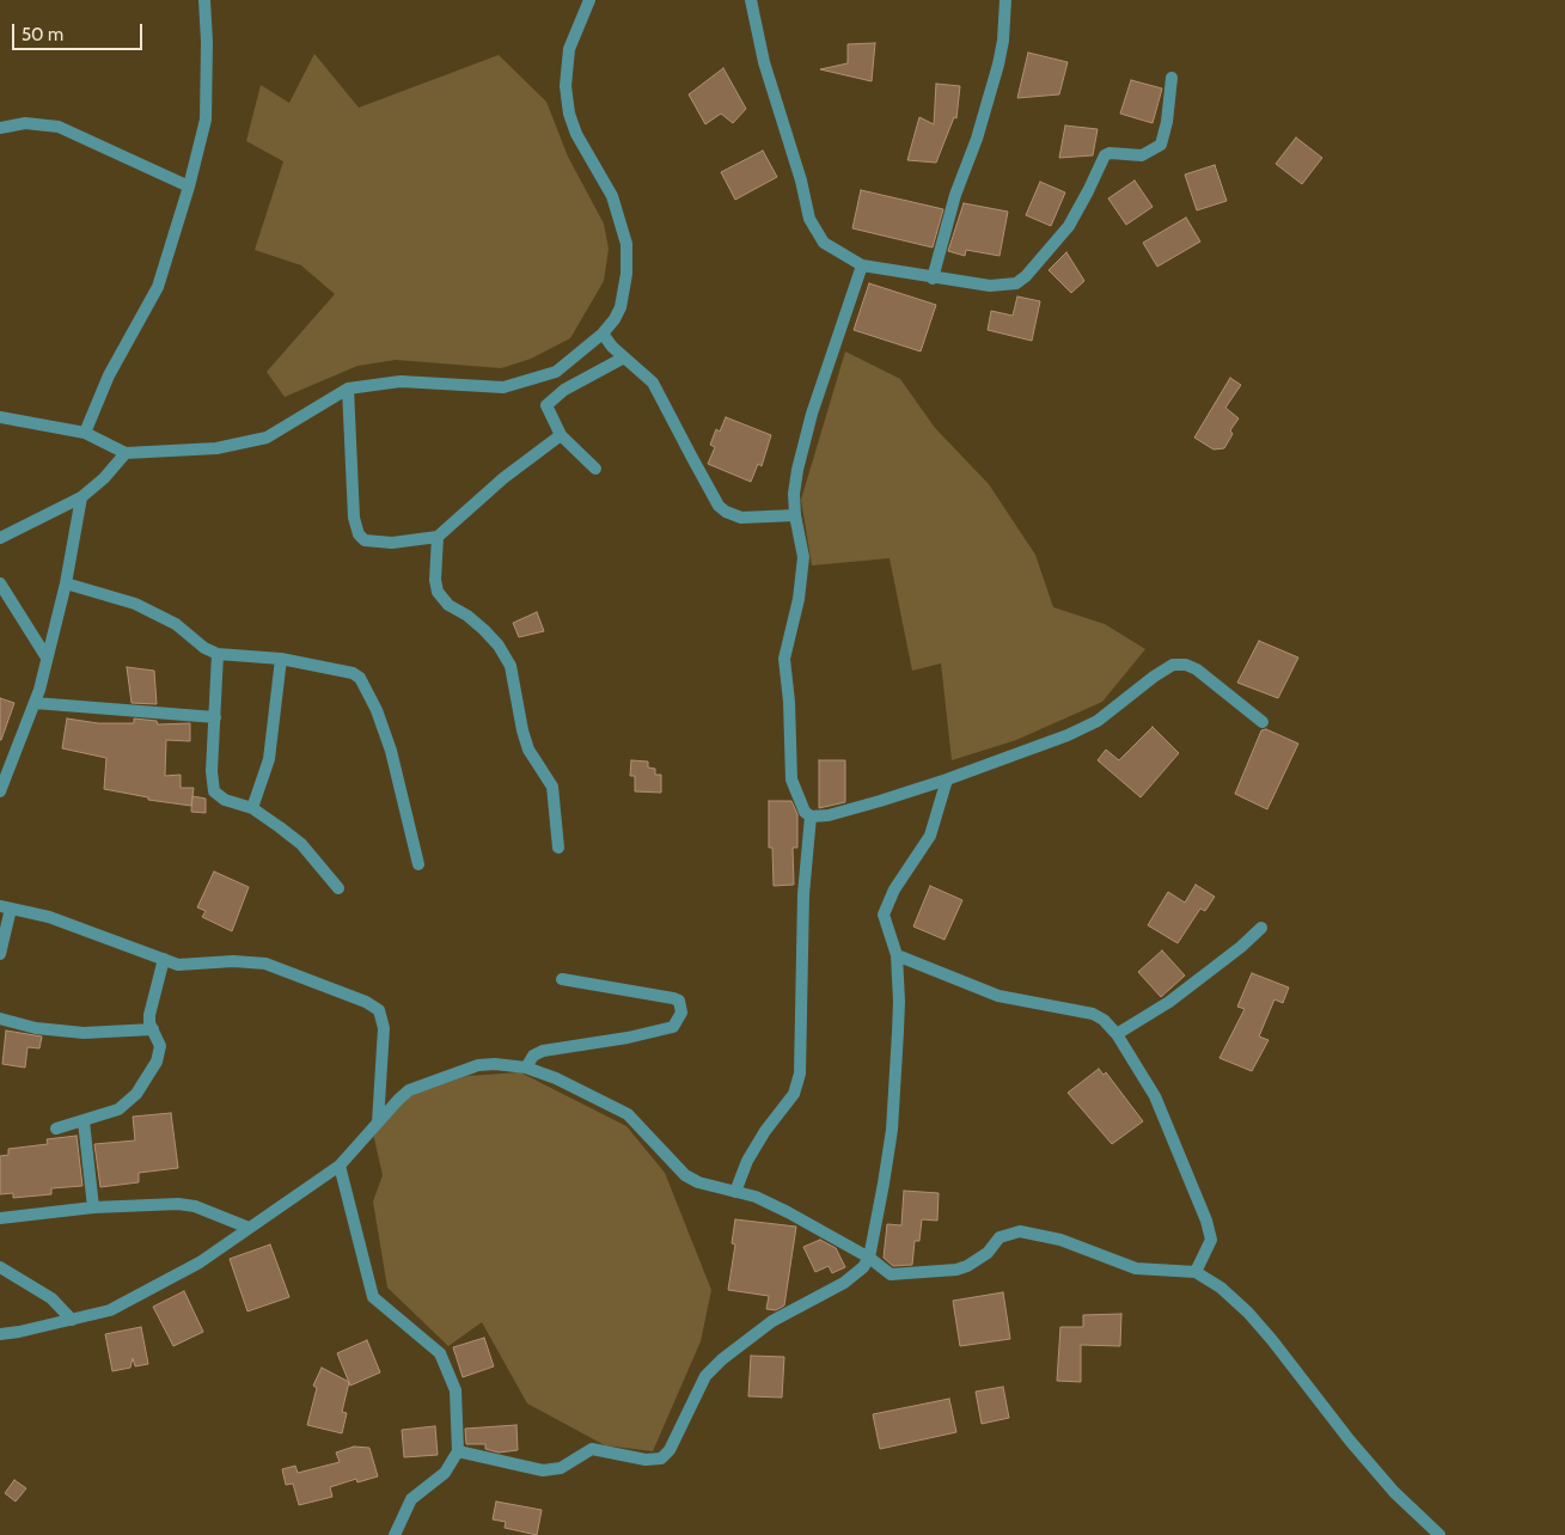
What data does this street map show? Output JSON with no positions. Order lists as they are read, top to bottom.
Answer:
{
  "scale_bar": "50 m"
}
